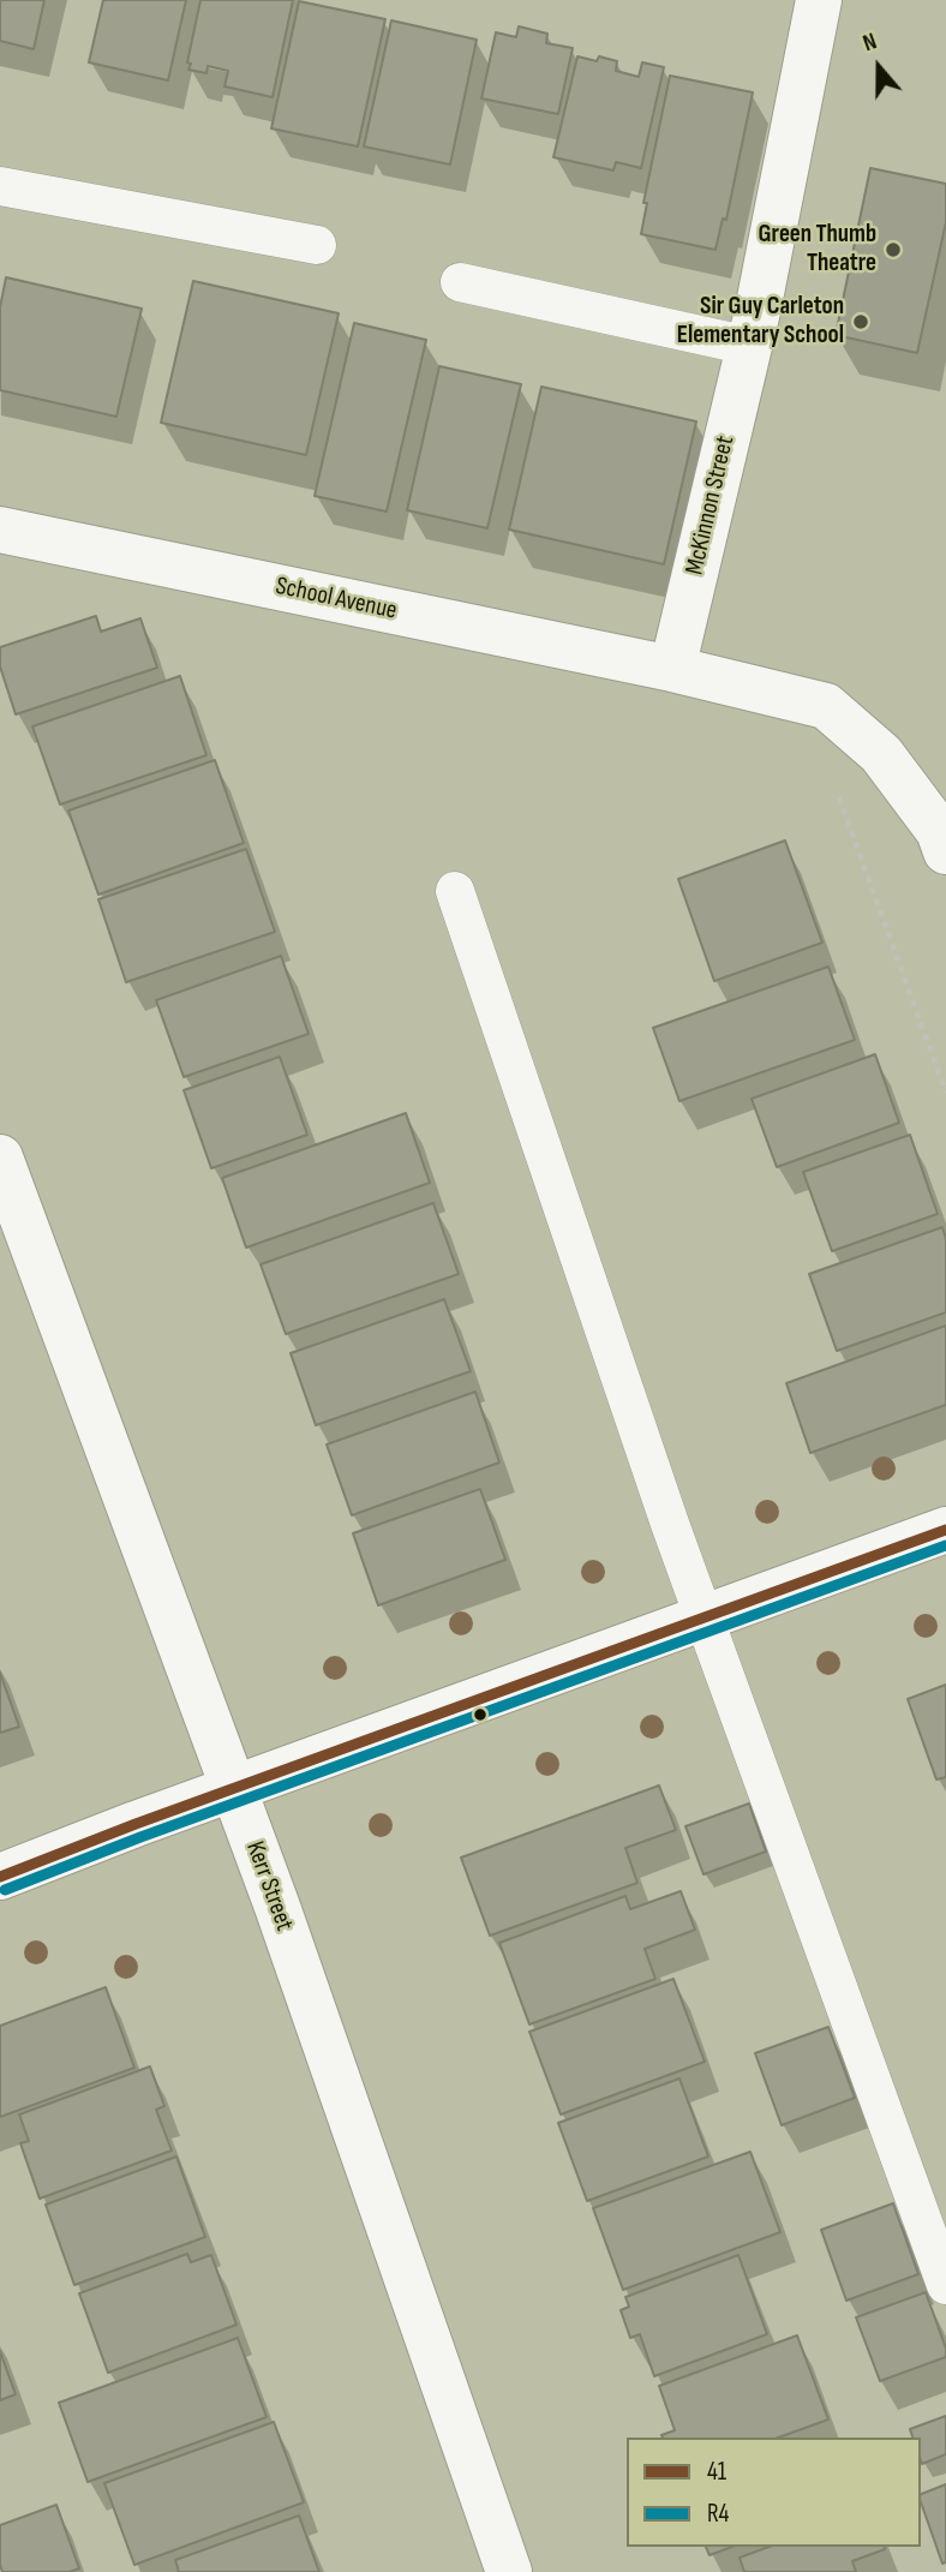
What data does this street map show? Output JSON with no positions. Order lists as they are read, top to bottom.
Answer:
{
  "streets": {
    "street": ["McKinnon Street", "School Avenue", "Kerr Street"]
  },
  "crossings": [
    ["McKinnon Street", "School Avenue"]
  ],
  "places": ["Green Thumb Theatre", "Sir Guy Carleton Elementary School"],
  "lines": ["transit line 41", "transit line R4"],
  "legend": ["41", "R4"],
  "north": "top"
}
